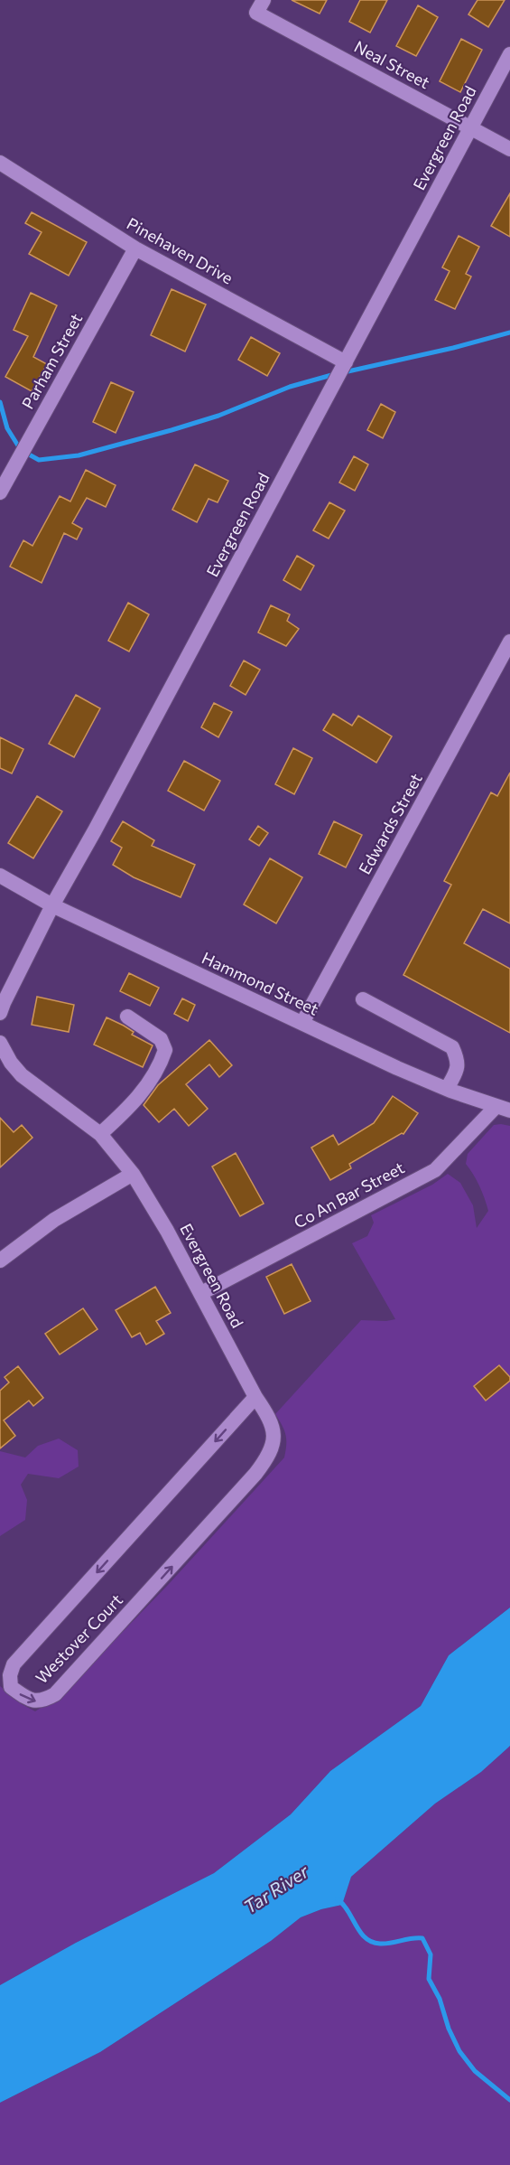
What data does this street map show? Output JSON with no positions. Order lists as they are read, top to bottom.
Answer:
{
  "streets": {
    "street": [
      "Neal Street",
      "Evergreen Road",
      "Pinehaven Drive",
      "Parham Street",
      "Edwards Street",
      "Hammond Street",
      "Co An Bar Street",
      "Westover Court"
    ]
  },
  "crossings": [
    ["Neal Street", "Evergreen Road"],
    ["Evergreen Road", "Pinehaven Drive"],
    ["Evergreen Road", "Hammond Street"],
    ["Evergreen Road", "Co An Bar Street"],
    ["Evergreen Road", "Westover Court"],
    ["Pinehaven Drive", "Parham Street"],
    ["Edwards Street", "Hammond Street"],
    ["Hammond Street", "Co An Bar Street"]
  ],
  "water": ["Tar River"]
}
